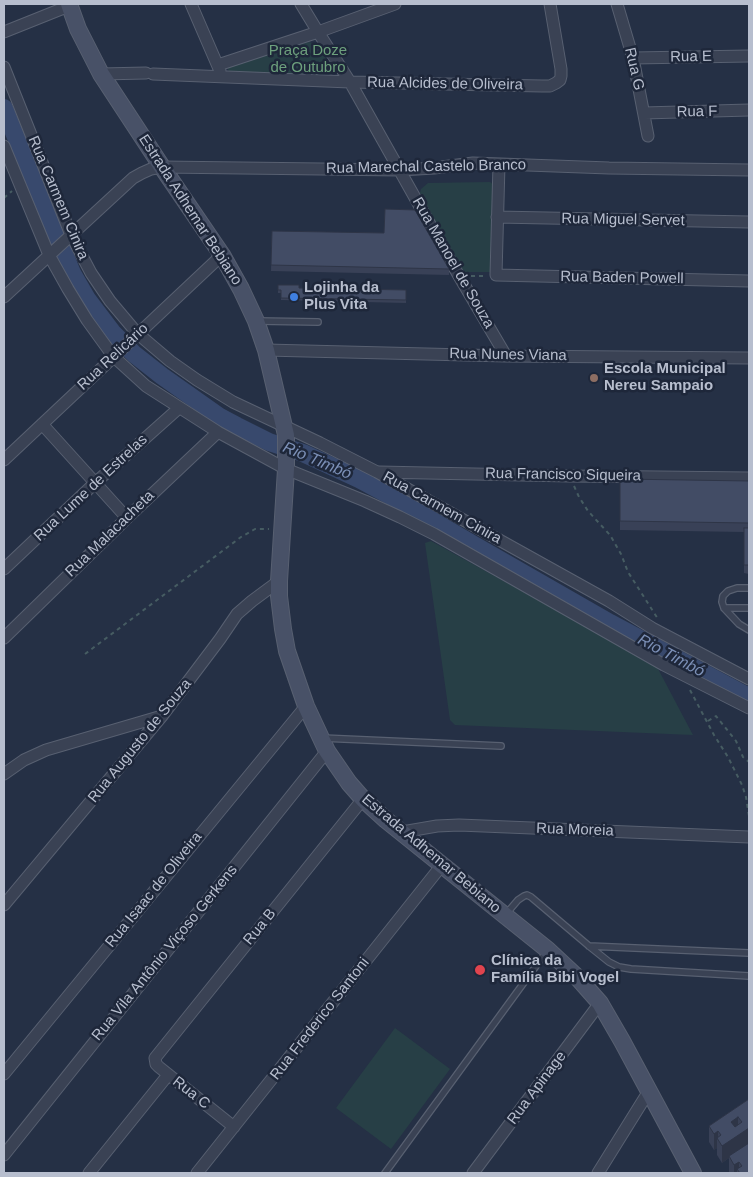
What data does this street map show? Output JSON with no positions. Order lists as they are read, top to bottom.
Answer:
{
  "streets": {
    "main road": ["Estrada Adhemar Bebiano"],
    "street": [
      "Rua E",
      "Rua G",
      "Rua Alcides de Oliveira",
      "Rua F",
      "Rua Marechal Castelo Branco",
      "Rua Carmem Cinira",
      "Rua Miguel Servet",
      "Rua Manoel de Souza",
      "Rua Baden Powell",
      "Rua Nunes Viana",
      "Rua Relicário",
      "Rua Francisco Siqueira",
      "Rua Lume de Estrelas",
      "Rua Malacacheta",
      "Rua Augusto de Souza",
      "Rua Moreia",
      "Rua Isaac de Oliveira",
      "Rua B",
      "Rua Vila Antônio Viçoso Gerkens",
      "Rua Frederico Santoni",
      "Rua Apinage",
      "Rua C"
    ]
  },
  "crossings": [
    ["Rua E", "Rua G"],
    ["Rua G", "Rua F"],
    ["Rua Alcides de Oliveira", "Estrada Adhemar Bebiano"],
    ["Rua Alcides de Oliveira", "Rua Manoel de Souza"],
    ["Rua Marechal Castelo Branco", "Rua Carmem Cinira"],
    ["Rua Marechal Castelo Branco", "Estrada Adhemar Bebiano"],
    ["Rua Marechal Castelo Branco", "Rua Manoel de Souza"],
    ["Rua Carmem Cinira", "Estrada Adhemar Bebiano"],
    ["Rua Carmem Cinira", "Rua Relicário"],
    ["Rua Carmem Cinira", "Rua Francisco Siqueira"],
    ["Rua Carmem Cinira", "Rua Lume de Estrelas"],
    ["Rua Carmem Cinira", "Rua Malacacheta"],
    ["Estrada Adhemar Bebiano", "Rua Nunes Viana"],
    ["Estrada Adhemar Bebiano", "Rua Relicário"],
    ["Estrada Adhemar Bebiano", "Rua Augusto de Souza"],
    ["Estrada Adhemar Bebiano", "Rua Moreia"],
    ["Estrada Adhemar Bebiano", "Rua Isaac de Oliveira"],
    ["Estrada Adhemar Bebiano", "Rua B"],
    ["Estrada Adhemar Bebiano", "Rua Vila Antônio Viçoso Gerkens"],
    ["Estrada Adhemar Bebiano", "Rua Frederico Santoni"],
    ["Estrada Adhemar Bebiano", "Rua Apinage"],
    ["Rua Manoel de Souza", "Rua Nunes Viana"],
    ["Rua B", "Rua C"],
    ["Rua Frederico Santoni", "Rua C"]
  ],
  "water": ["Rio Timbó"],
  "parks": ["Praça Doze de Outubro"],
  "places": ["Lojinha da Plus Vita", "Escola Municipal Nereu Sampaio", "Clínica da Família Bibi Vogel"]
}
